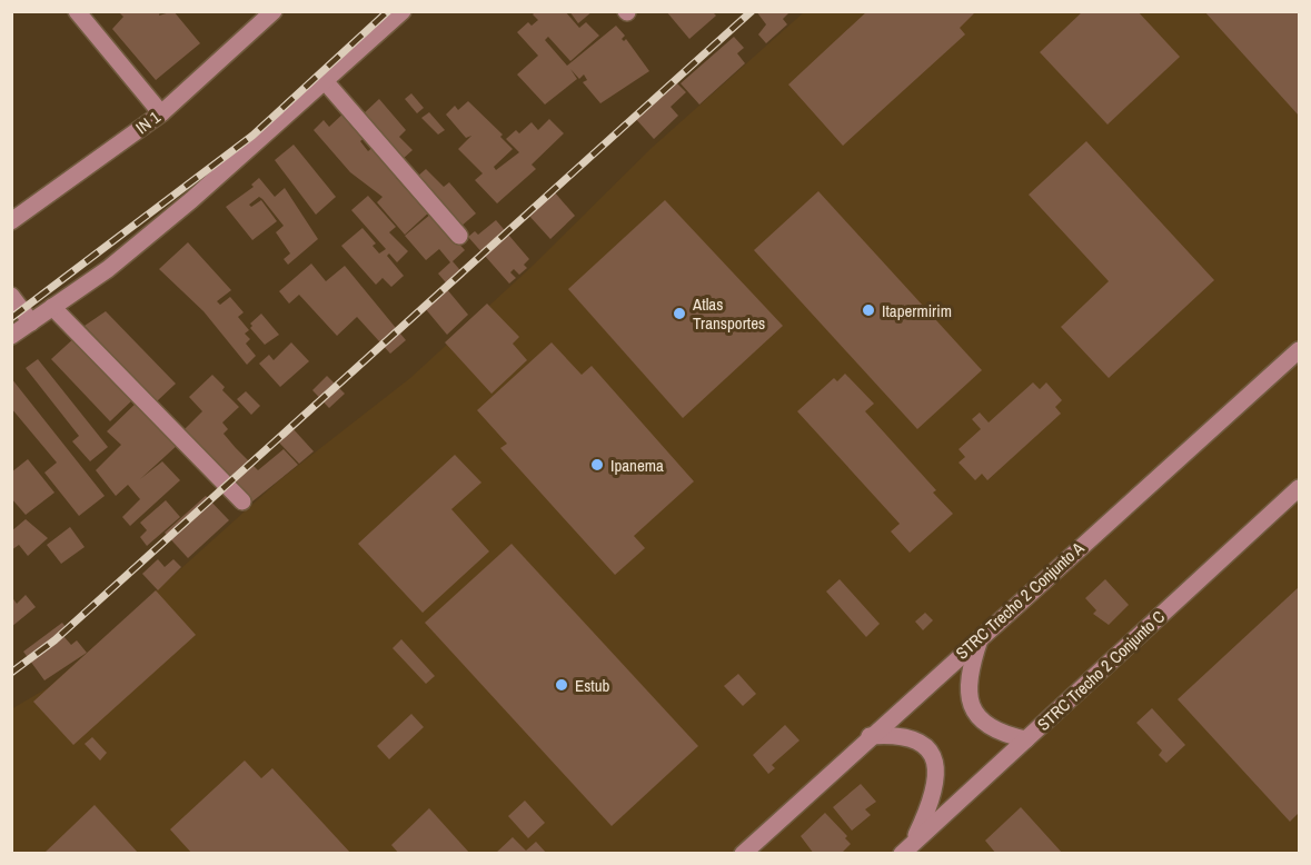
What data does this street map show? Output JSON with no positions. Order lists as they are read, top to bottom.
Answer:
{
  "streets": {
    "street": ["IN 1", "STRC Trecho 2 Conjunto A", "STRC Trecho 2 Conjunto C"]
  },
  "places": [
    "Itapermirim",
    "Atlas Transportes",
    "Ipanema",
    "Estub"
  ]
}
